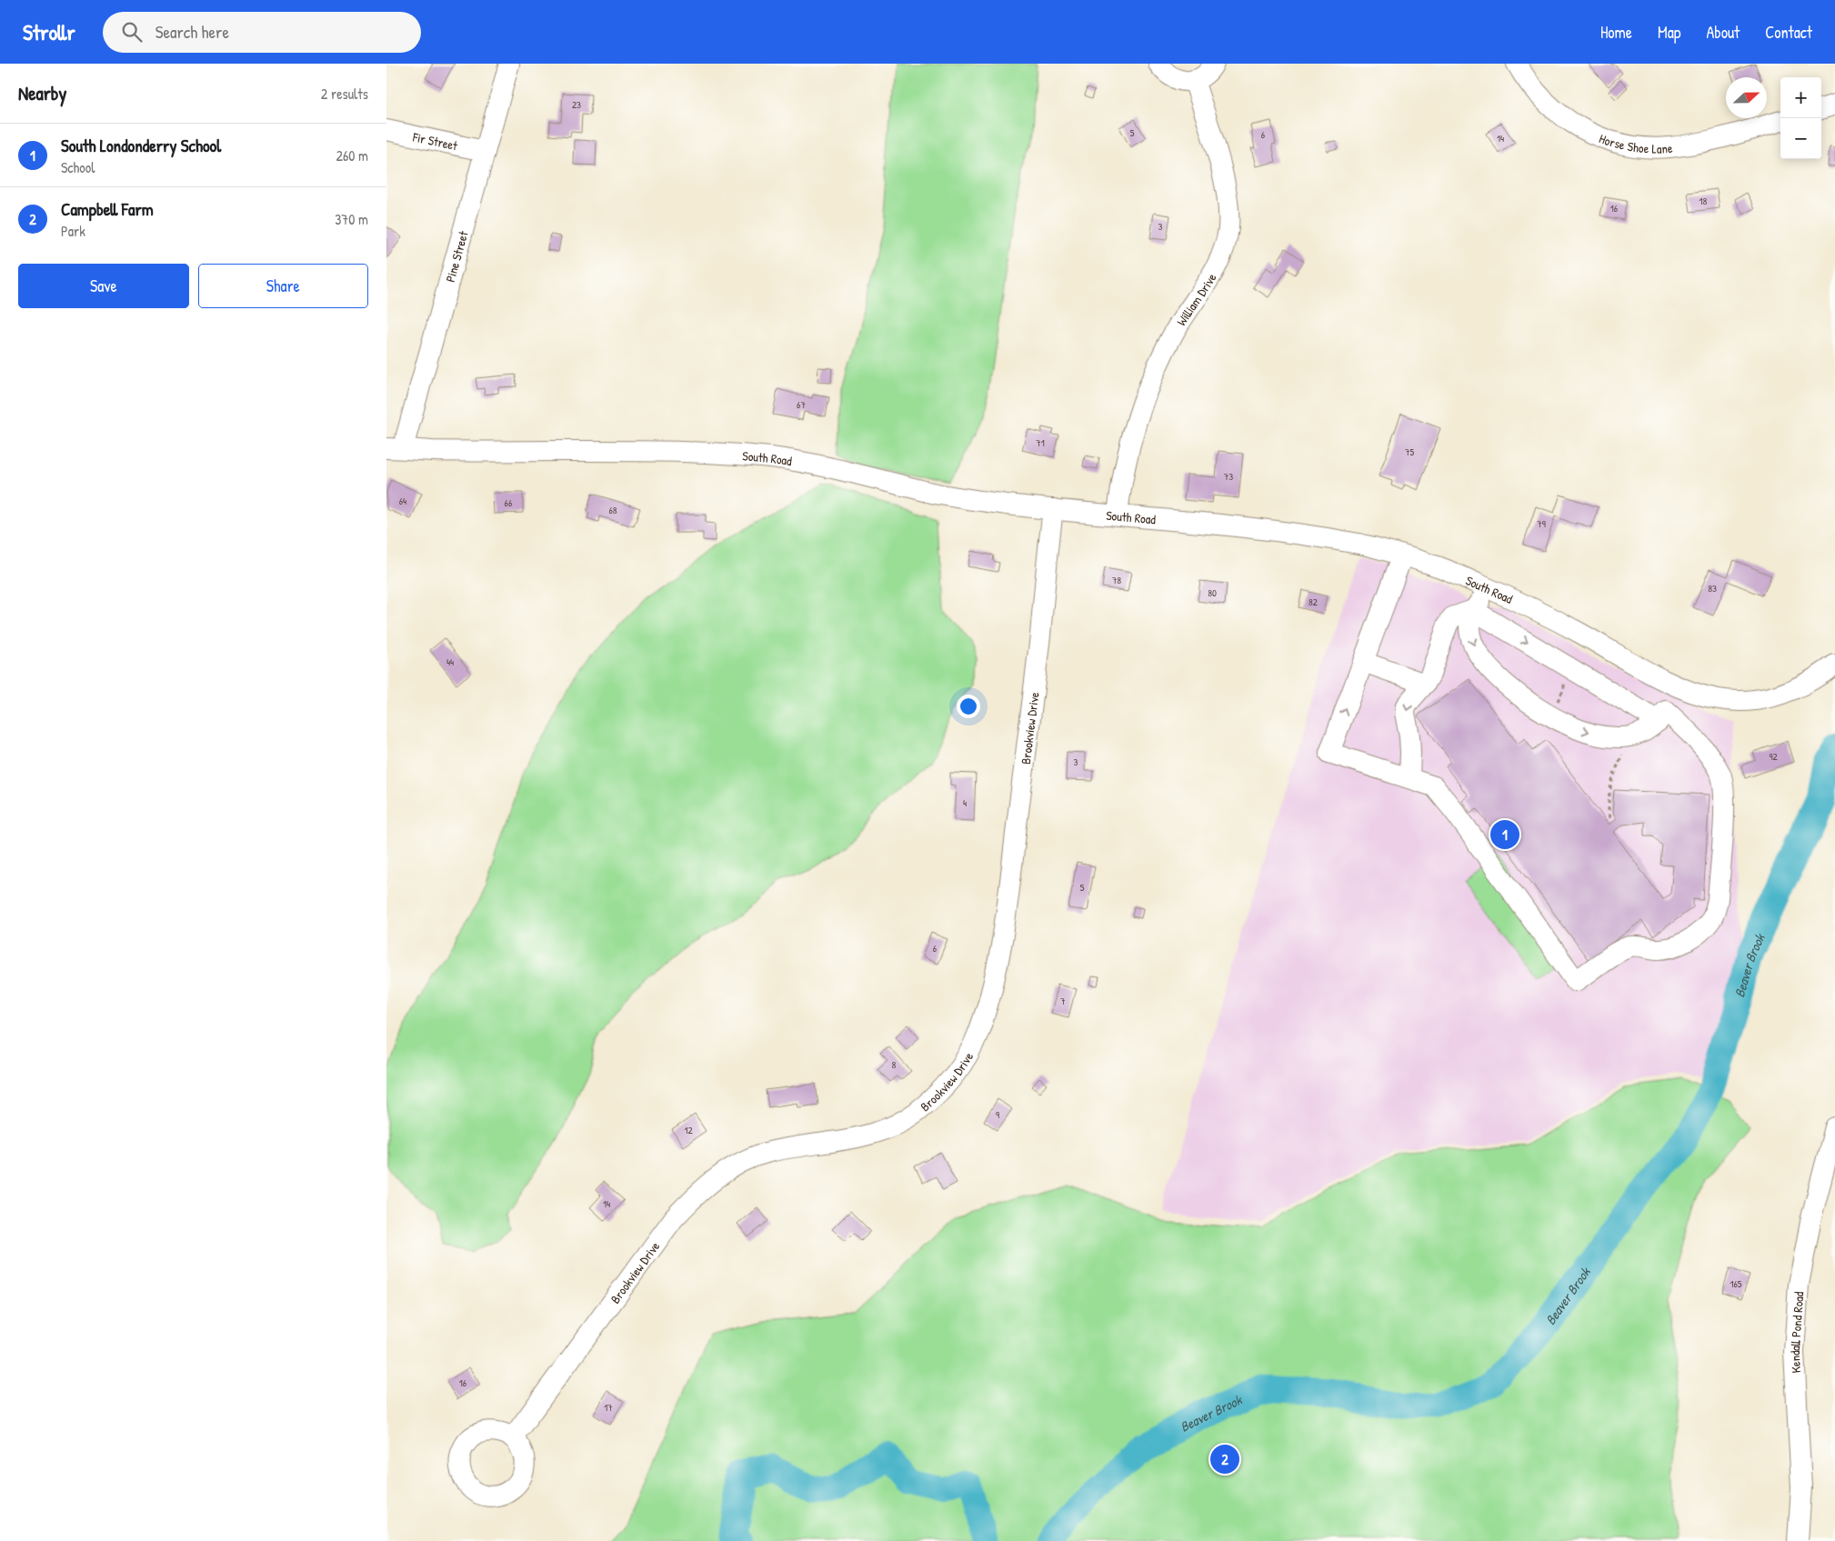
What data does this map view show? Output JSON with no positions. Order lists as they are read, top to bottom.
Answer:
{
  "streets": {
    "street": [
      "Fir Street",
      "Horse Shoe Lane",
      "Pine Street",
      "William Drive",
      "South Road",
      "Brookview Drive",
      "Kendall Pond Road"
    ]
  },
  "crossings": [
    ["Fir Street", "Pine Street"],
    ["Pine Street", "South Road"],
    ["William Drive", "South Road"],
    ["South Road", "Brookview Drive"]
  ],
  "water": ["Beaver Brook"],
  "house_numbers": [
    "23",
    "5",
    "6",
    "14",
    "18",
    "16",
    "3",
    "67",
    "71",
    "75",
    "73",
    "64",
    "66",
    "68",
    "79",
    "78",
    "83",
    "80",
    "82",
    "44",
    "92",
    "3",
    "4",
    "5",
    "6",
    "7",
    "8",
    "9",
    "12",
    "14",
    "165",
    "16",
    "17"
  ],
  "north": "right",
  "page": {
    "header": "Strollr",
    "search": "Search here",
    "nav": [
      "Home",
      "Map",
      "About",
      "Contact"
    ],
    "heading": ["Nearby", "2 results"],
    "map_buttons": ["+", "−"],
    "list": [
      {
        "mark": "1",
        "name": "South Londonderry School",
        "note": "School",
        "value": "260 m"
      },
      {
        "mark": "2",
        "name": "Campbell Farm",
        "note": "Park",
        "value": "370 m"
      }
    ],
    "buttons": ["Save", "Share"],
    "pins": ["1", "2"]
  }
}
